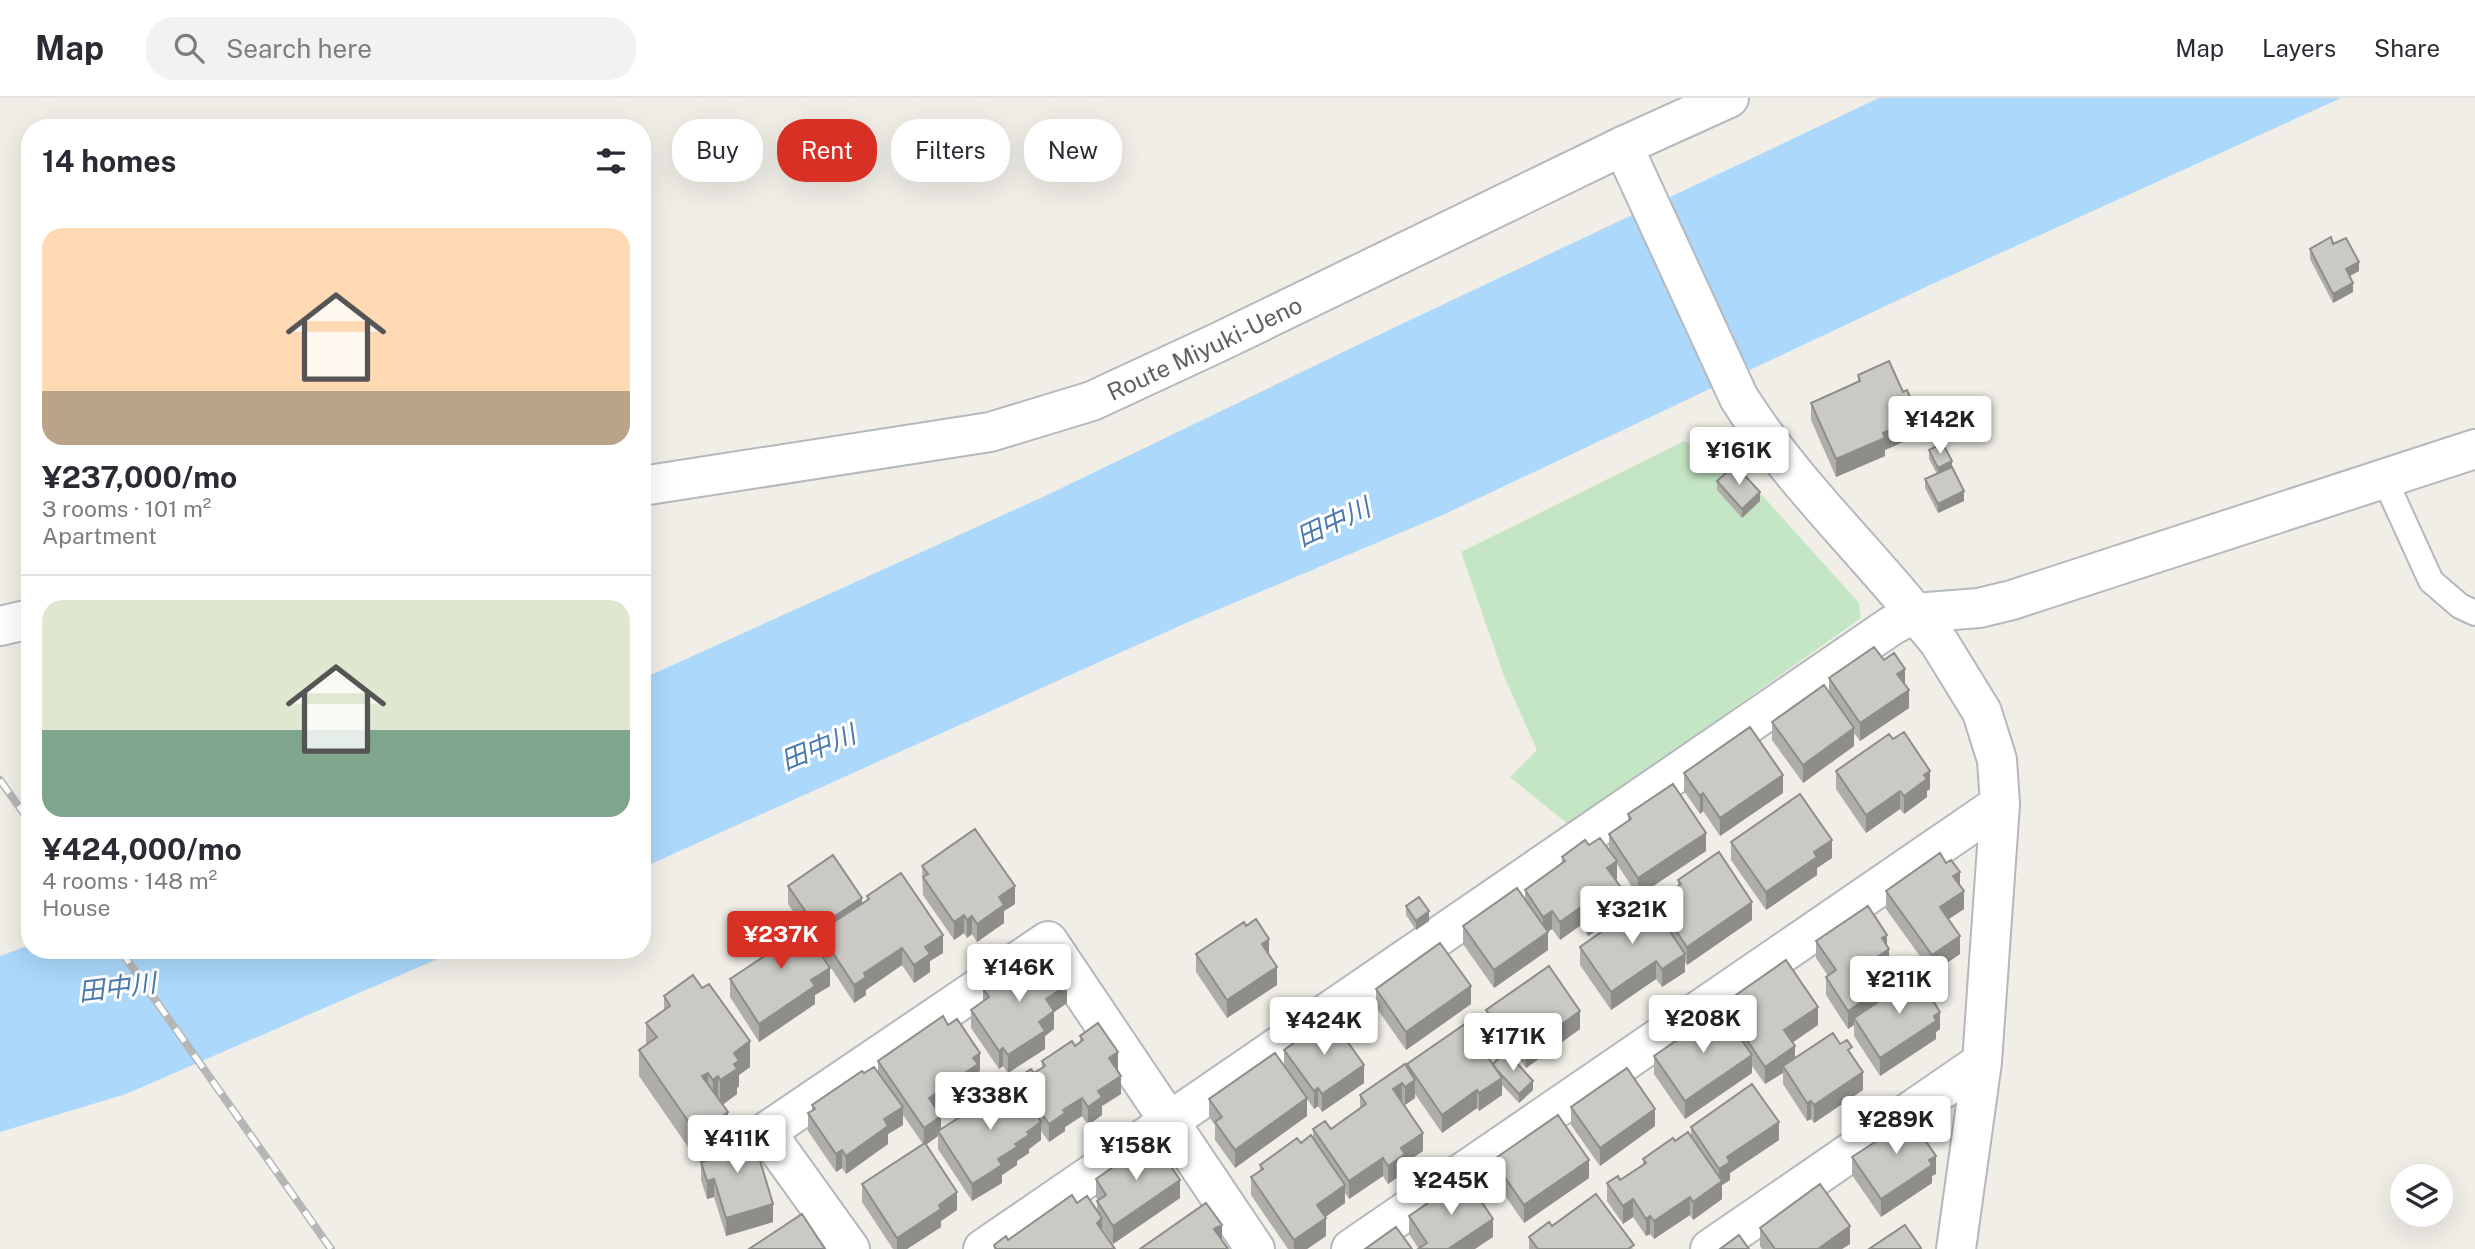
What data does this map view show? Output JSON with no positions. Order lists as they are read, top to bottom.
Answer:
{
  "streets": {
    "street": ["Route Miyuki-Ueno"]
  },
  "water": ["田中川"],
  "page": {
    "header": "Map",
    "search": "Search here",
    "nav": ["Map", "Layers", "Share"],
    "chip": [
      "Buy",
      "Rent",
      "Filters",
      "New"
    ],
    "heading": "14 homes",
    "list": [
      {
        "name": "¥237,000/mo",
        "note": "3 rooms · 101 m² · Apartment"
      },
      {
        "name": "¥424,000/mo",
        "note": "4 rooms · 148 m² · House"
      }
    ],
    "price": [
      "¥142K",
      "¥161K",
      "¥321K",
      "¥237K",
      "¥146K",
      "¥211K",
      "¥208K",
      "¥424K",
      "¥171K",
      "¥338K",
      "¥289K",
      "¥411K",
      "¥158K",
      "¥245K"
    ]
  }
}
